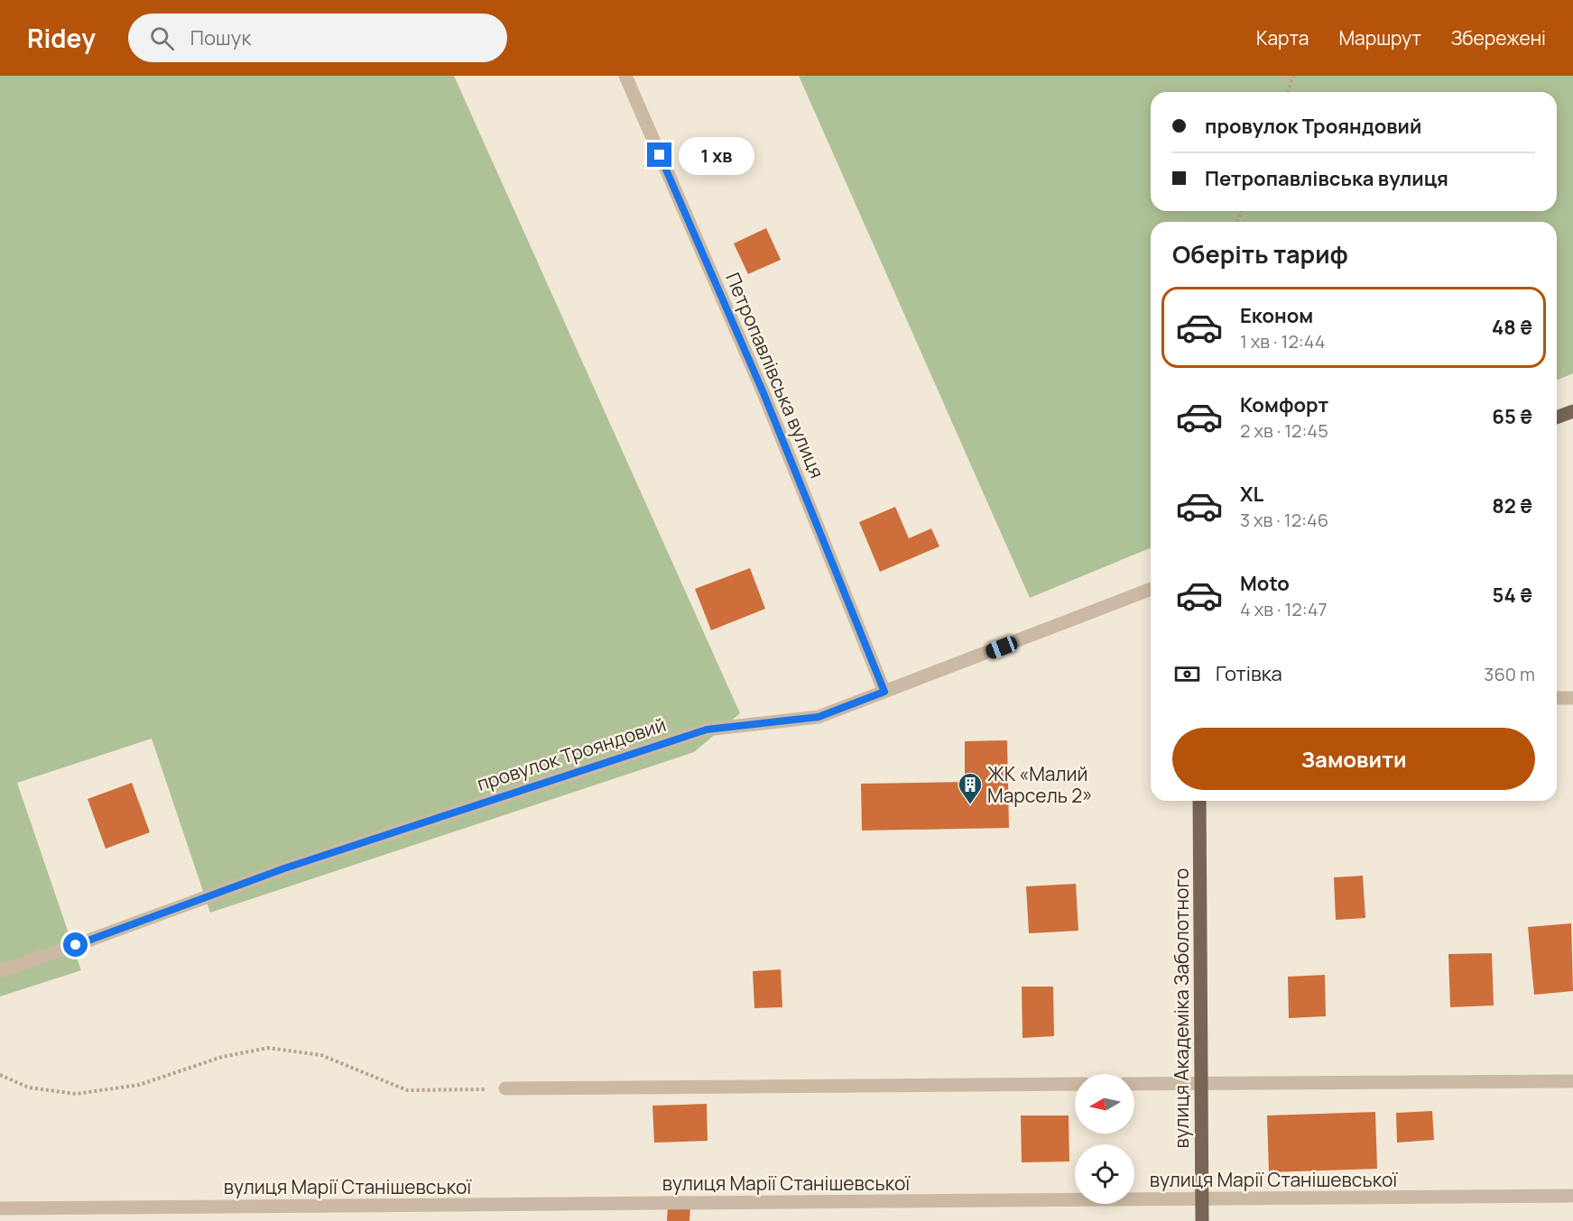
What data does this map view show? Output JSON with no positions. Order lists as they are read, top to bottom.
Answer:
{
  "streets": {
    "main road": ["вулиця Академіка Заболотного"],
    "street": ["Петропавлівська вулиця", "провулок Трояндовий", "вулиця Марії Станішевської"]
  },
  "crossings": [
    ["Петропавлівська вулиця", "провулок Трояндовий"],
    ["вулиця Академіка Заболотного", "вулиця Марії Станішевської"]
  ],
  "places": {
    "building": ["ЖК «Малий Марсель 2»"]
  },
  "north": "left",
  "page": {
    "header": "Ridey",
    "search": "Пошук",
    "nav": ["Карта", "Маршрут", "Збережені"],
    "banner": ["провулок Трояндовий", "Петропавлівська вулиця"],
    "bubble": "1 хв",
    "heading": "Оберіть тариф",
    "list": [
      {
        "name": "Економ",
        "note": "1 хв · 12:44",
        "value": "48 ₴"
      },
      {
        "name": "Комфорт",
        "note": "2 хв · 12:45",
        "value": "65 ₴"
      },
      {
        "name": "XL",
        "note": "3 хв · 12:46",
        "value": "82 ₴"
      },
      {
        "name": "Moto",
        "note": "4 хв · 12:47",
        "value": "54 ₴"
      }
    ],
    "pay": ["Готівка", "360 m"],
    "buttons": "Замовити"
  }
}
